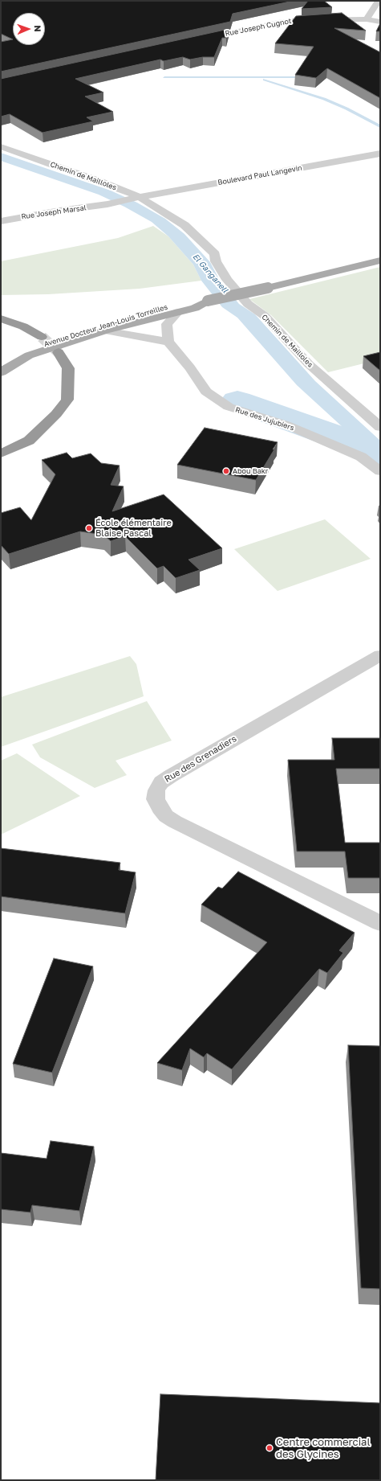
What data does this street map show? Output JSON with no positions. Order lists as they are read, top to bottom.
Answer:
{
  "streets": {
    "main road": ["Avenue Docteur Jean-Louis Torreilles"],
    "street": [
      "Rue Joseph Cugnot",
      "Boulevard Paul Langevin",
      "Chemin de Mailloles",
      "Rue Joseph Marsal",
      "Rue des Jujubiers",
      "Rue des Grenadiers"
    ]
  },
  "crossings": [
    ["Boulevard Paul Langevin", "Chemin de Mailloles"],
    ["Boulevard Paul Langevin", "Rue Joseph Marsal"]
  ],
  "water": ["El Ganganell"],
  "places": ["Abou Bakr", "École élémentaire Blaise Pascal", "Centre commercial des Glycines"],
  "north": "right"
}
